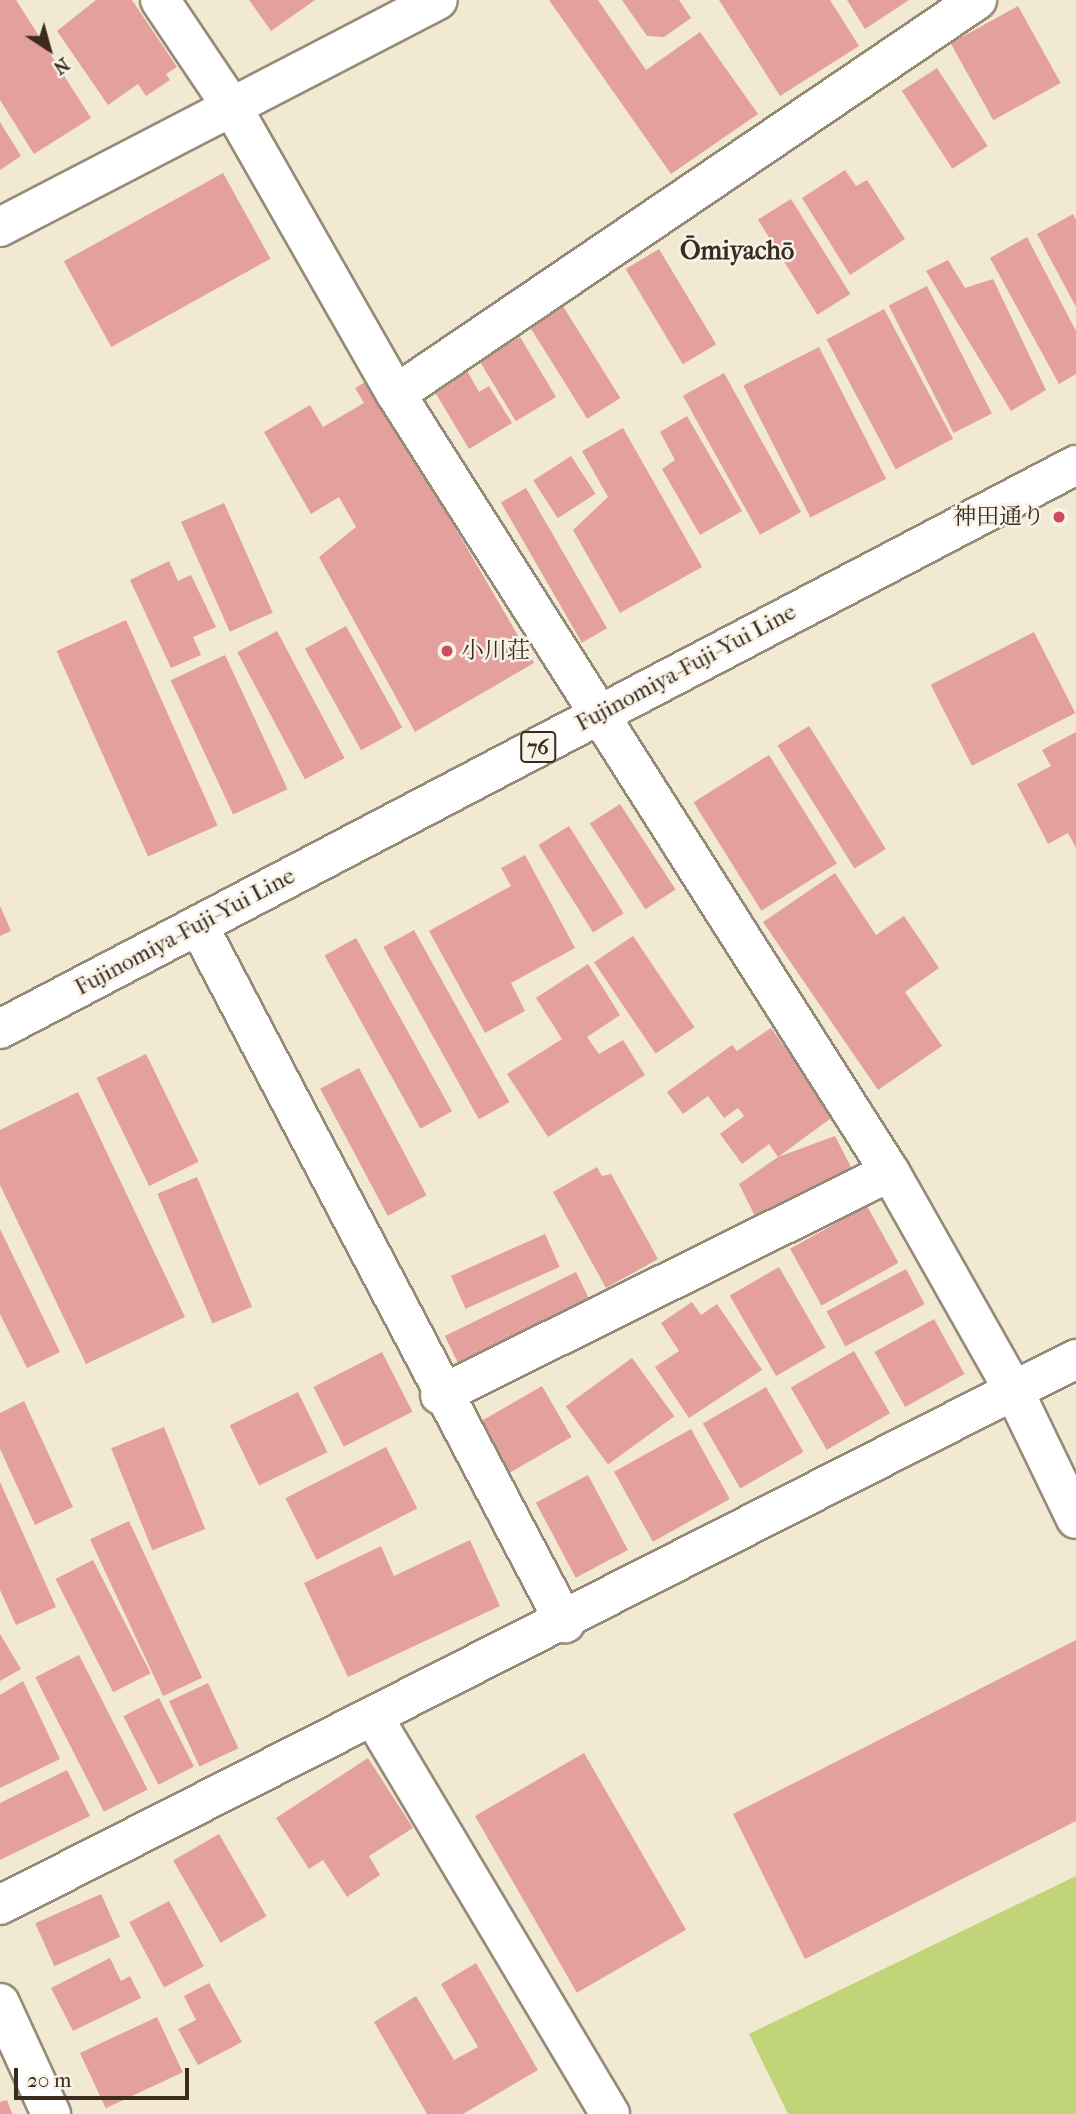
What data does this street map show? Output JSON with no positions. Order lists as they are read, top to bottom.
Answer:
{
  "streets": {
    "street": ["Fujinomiya-Fuji-Yui Line", "76"]
  },
  "districts": ["Ōmiyachō"],
  "places": ["神田通り", "小川荘"],
  "scale_bar": "20 m",
  "north": "bottom right"
}
